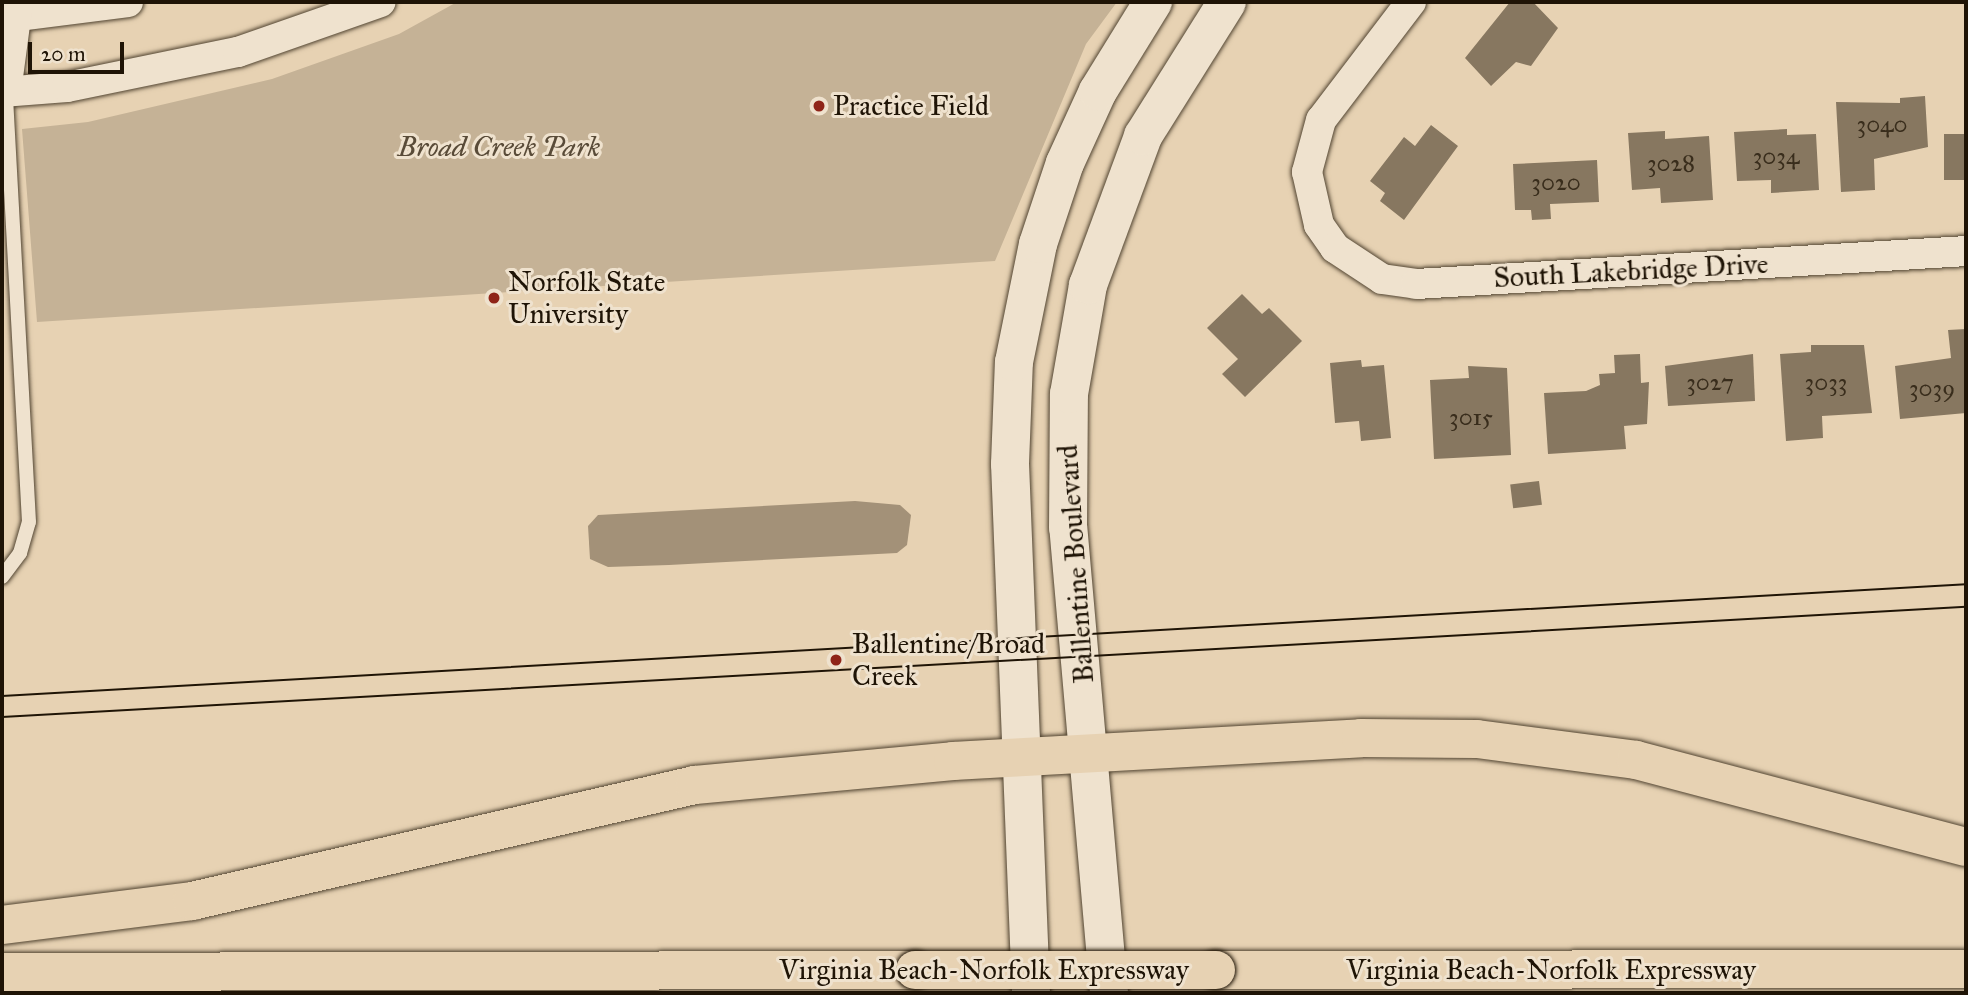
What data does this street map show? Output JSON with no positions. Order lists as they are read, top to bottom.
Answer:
{
  "streets": {
    "highway": ["Virginia Beach-Norfolk Expressway"],
    "main road": ["Ballentine Boulevard"],
    "street": ["South Lakebridge Drive"]
  },
  "parks": ["Broad Creek Park"],
  "places": ["Practice Field", "Norfolk State University", "Ballentine/Broad Creek"],
  "house_numbers": [
    "3040",
    "3034",
    "3028",
    "3020",
    "3027",
    "3033",
    "3039",
    "3015"
  ],
  "scale_bar": "20 m"
}
